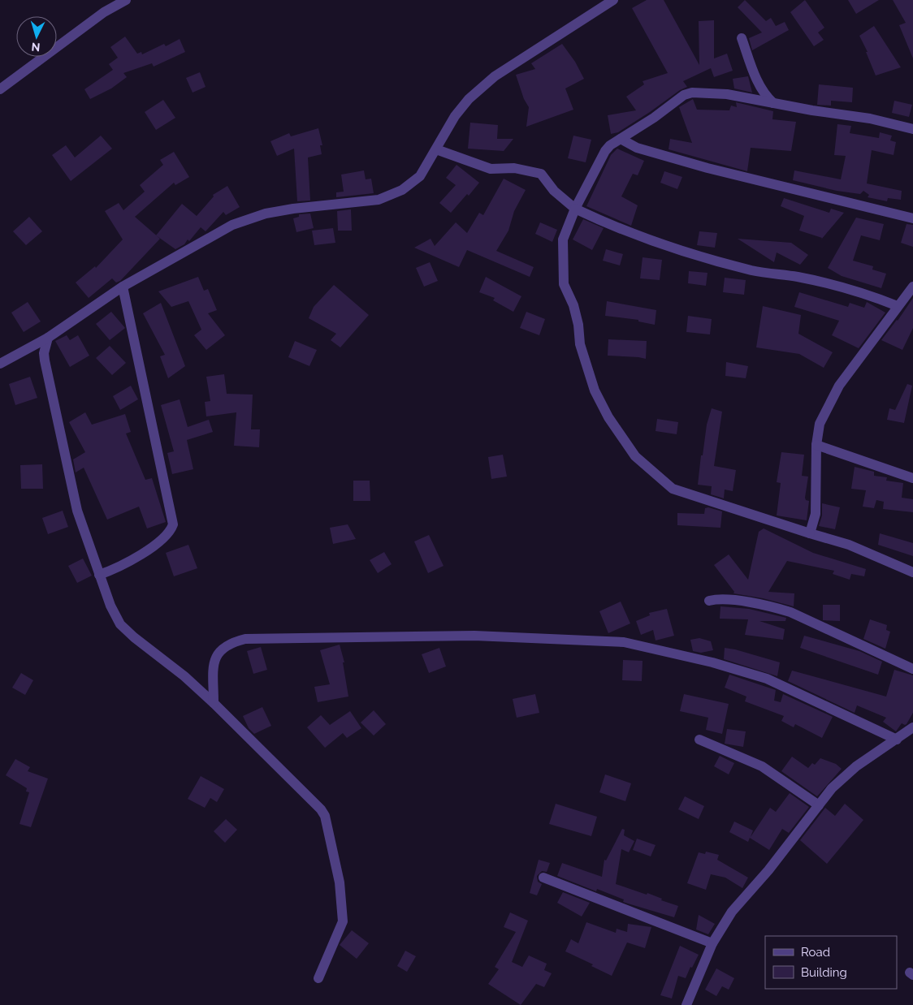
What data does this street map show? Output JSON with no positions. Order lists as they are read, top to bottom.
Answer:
{
  "legend": ["Road", "Building"],
  "north": "bottom"
}
